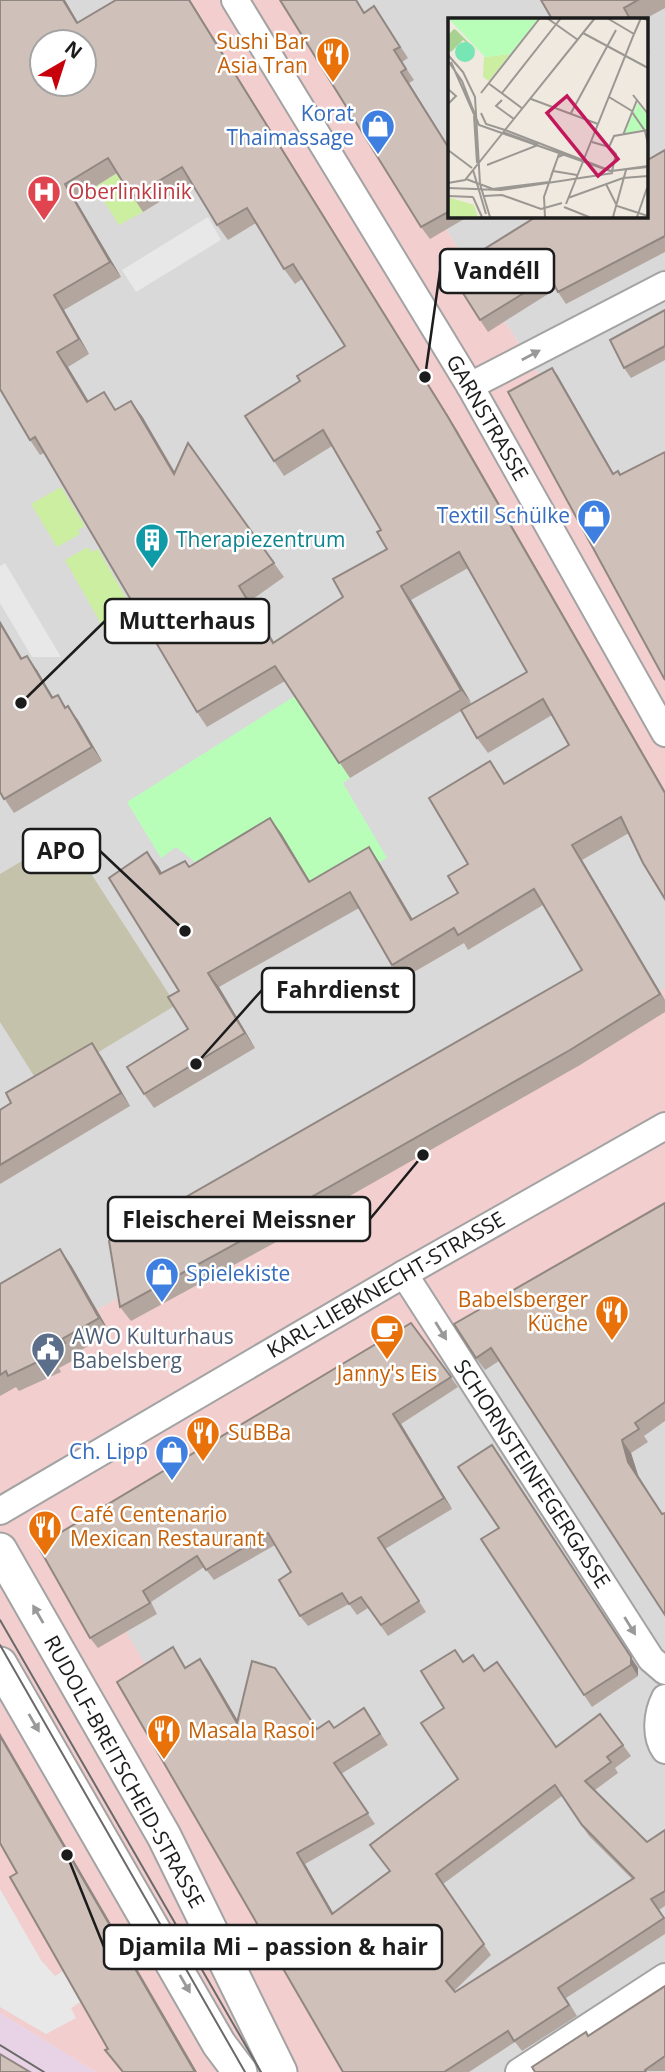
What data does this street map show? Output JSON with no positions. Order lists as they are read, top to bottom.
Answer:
{
  "streets": {
    "street": [
      "GARNSTRASSE",
      "KARL-LIEBKNECHT-STRASSE",
      "SCHORNSTEINFEGERGASSE",
      "RUDOLF-BREITSCHEID-STRASSE"
    ]
  },
  "crossings": [
    ["KARL-LIEBKNECHT-STRASSE", "SCHORNSTEINFEGERGASSE"]
  ],
  "one_way": ["SCHORNSTEINFEGERGASSE"],
  "places": {
    "restaurant": [
      "Sushi Bar Asia Tran",
      "Babelsberger Küche",
      "SuBBa",
      "Café Centenario Mexican Restaurant",
      "Masala Rasoi"
    ],
    "shop": [
      "Korat Thaimassage",
      "Textil Schülke",
      "Spielekiste",
      "Ch. Lipp"
    ],
    "hospital": ["Oberlinklinik"],
    "other": [
      "Vandéll",
      "Mutterhaus",
      "APO",
      "Fahrdienst",
      "Fleischerei Meissner",
      "Djamila Mi – passion & hair"
    ],
    "building": ["Therapiezentrum"],
    "cafe": ["Janny's Eis"],
    "public building": ["AWO Kulturhaus Babelsberg"]
  },
  "north": "top right"
}
